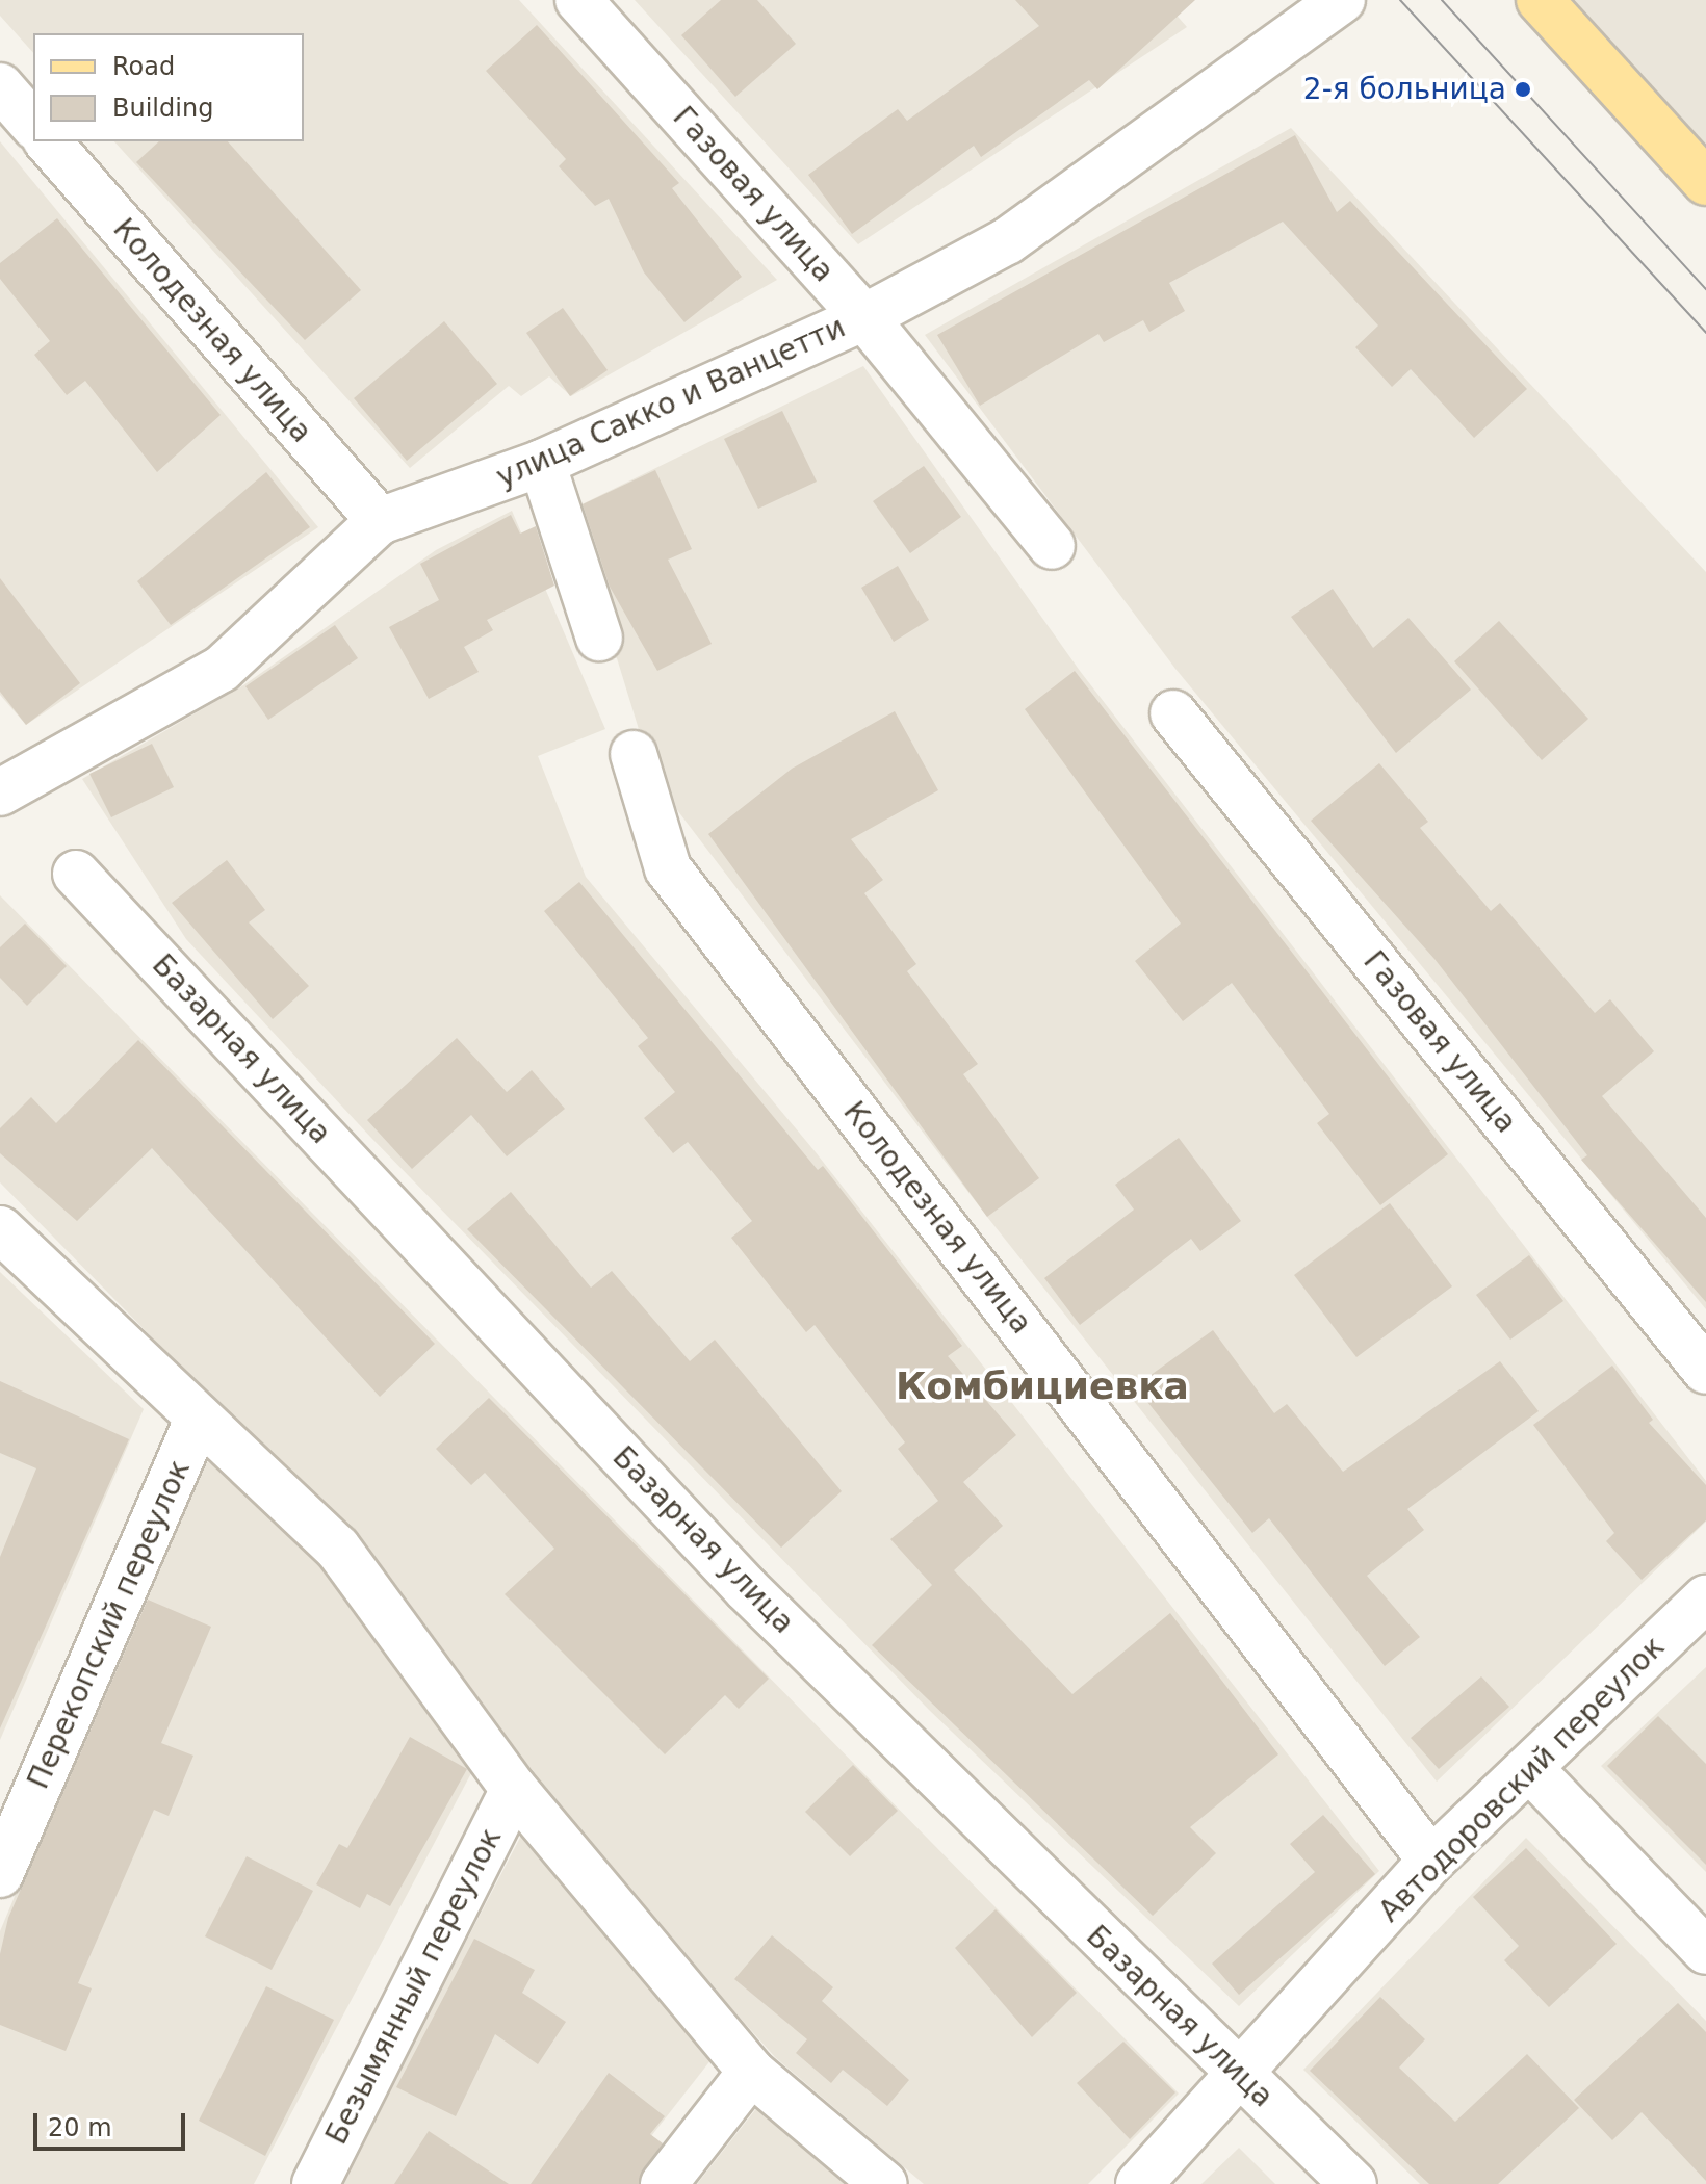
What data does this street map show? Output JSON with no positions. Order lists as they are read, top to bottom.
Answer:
{
  "streets": {
    "street": [
      "Газовая улица",
      "Колодезная улица",
      "улица Сакко и Ванцетти",
      "Базарная улица",
      "Перекопский переулок",
      "Автодоровский переулок",
      "Безымянный переулок"
    ]
  },
  "crossings": [
    ["Газовая улица", "улица Сакко и Ванцетти"],
    ["Колодезная улица", "улица Сакко и Ванцетти"],
    ["Колодезная улица", "Автодоровский переулок"],
    ["Базарная улица", "Автодоровский переулок"]
  ],
  "districts": ["Комбициевка"],
  "places": ["2-я больница"],
  "legend": ["Road", "Building"],
  "scale_bar": "20 m"
}
